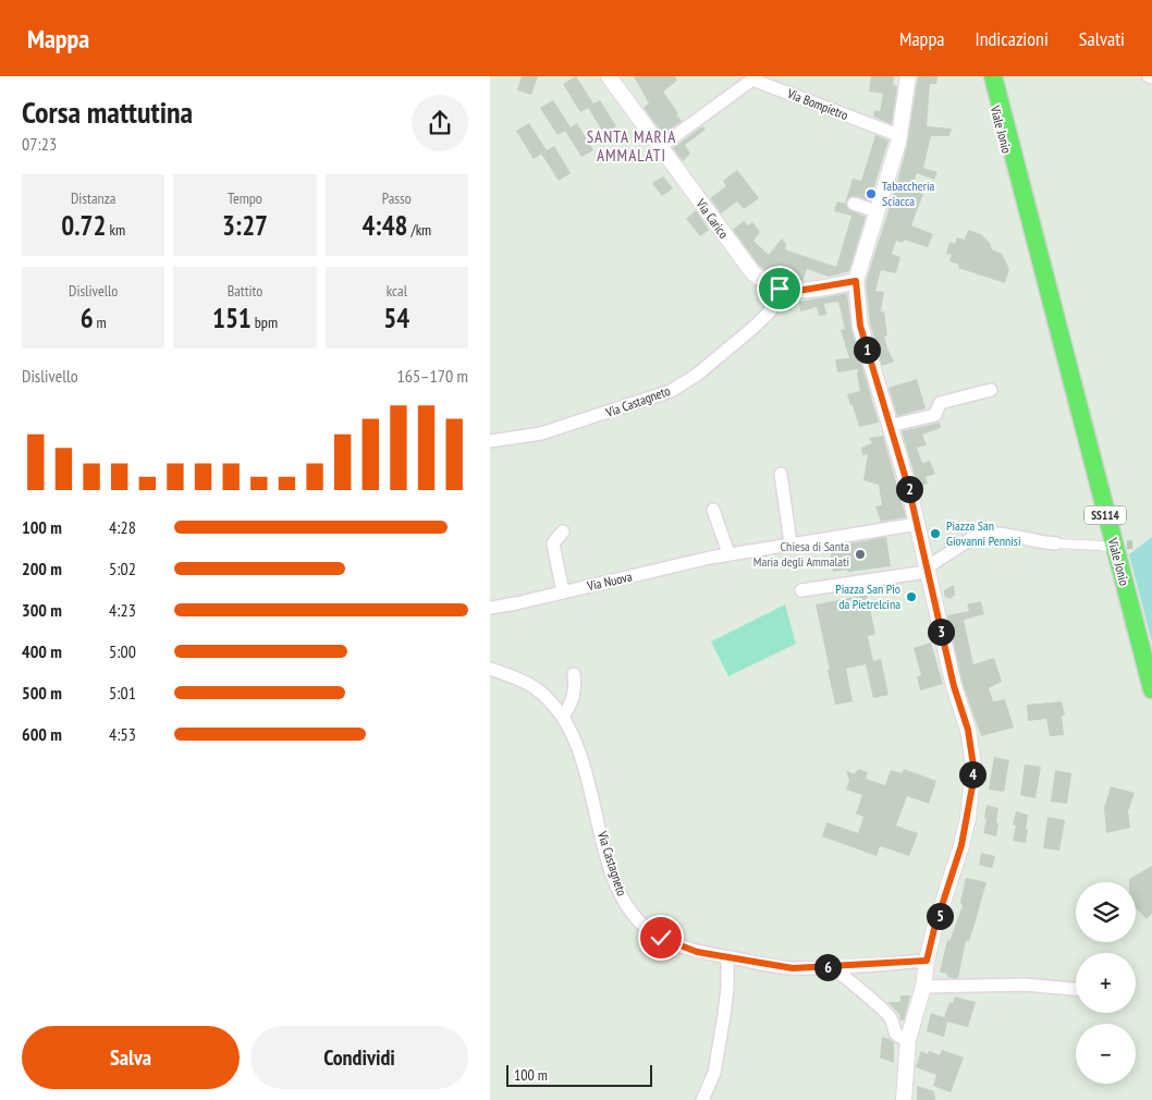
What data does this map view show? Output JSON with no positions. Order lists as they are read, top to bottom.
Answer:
{
  "streets": {
    "main road": ["Viale Jonio", "SS114"],
    "street": [
      "Via Bompietro",
      "Via Carico",
      "Via Castagneto",
      "Via Nuova"
    ]
  },
  "crossings": [
    ["Via Bompietro", "Via Carico"],
    ["Via Carico", "Via Castagneto"]
  ],
  "districts": ["SANTA MARIA AMMALATI"],
  "places": [
    "Tabaccheria Sciacca",
    "Piazza San Giovanni Pennisi",
    "Chiesa di Santa Maria degli Ammalati",
    "Piazza San Pio da Pietrelcina"
  ],
  "scale_bar": "100 m",
  "page": {
    "header": "Mappa",
    "nav": ["Mappa", "Indicazioni", "Salvati"],
    "heading": ["Corsa mattutina", "07:23"],
    "stats": [
      ["Distanza", "0.72 km"],
      ["Tempo", "3:27"],
      ["Passo", "4:48 /km"],
      ["Dislivello", "6 m"],
      ["Battito", "151 bpm"],
      ["kcal", "54"]
    ],
    "pins": [
      "1",
      "2",
      "3",
      "4",
      "5",
      "6"
    ],
    "chart": ["Dislivello", "165–170 m"],
    "list": [
      {
        "name": "100 m",
        "note": "4:28"
      },
      {
        "name": "200 m",
        "note": "5:02"
      },
      {
        "name": "300 m",
        "note": "4:23"
      },
      {
        "name": "400 m",
        "note": "5:00"
      },
      {
        "name": "500 m",
        "note": "5:01"
      },
      {
        "name": "600 m",
        "note": "4:53"
      }
    ],
    "map_buttons": ["+", "−"],
    "buttons": ["Salva", "Condividi"],
    "scale": "100 m"
  }
}
